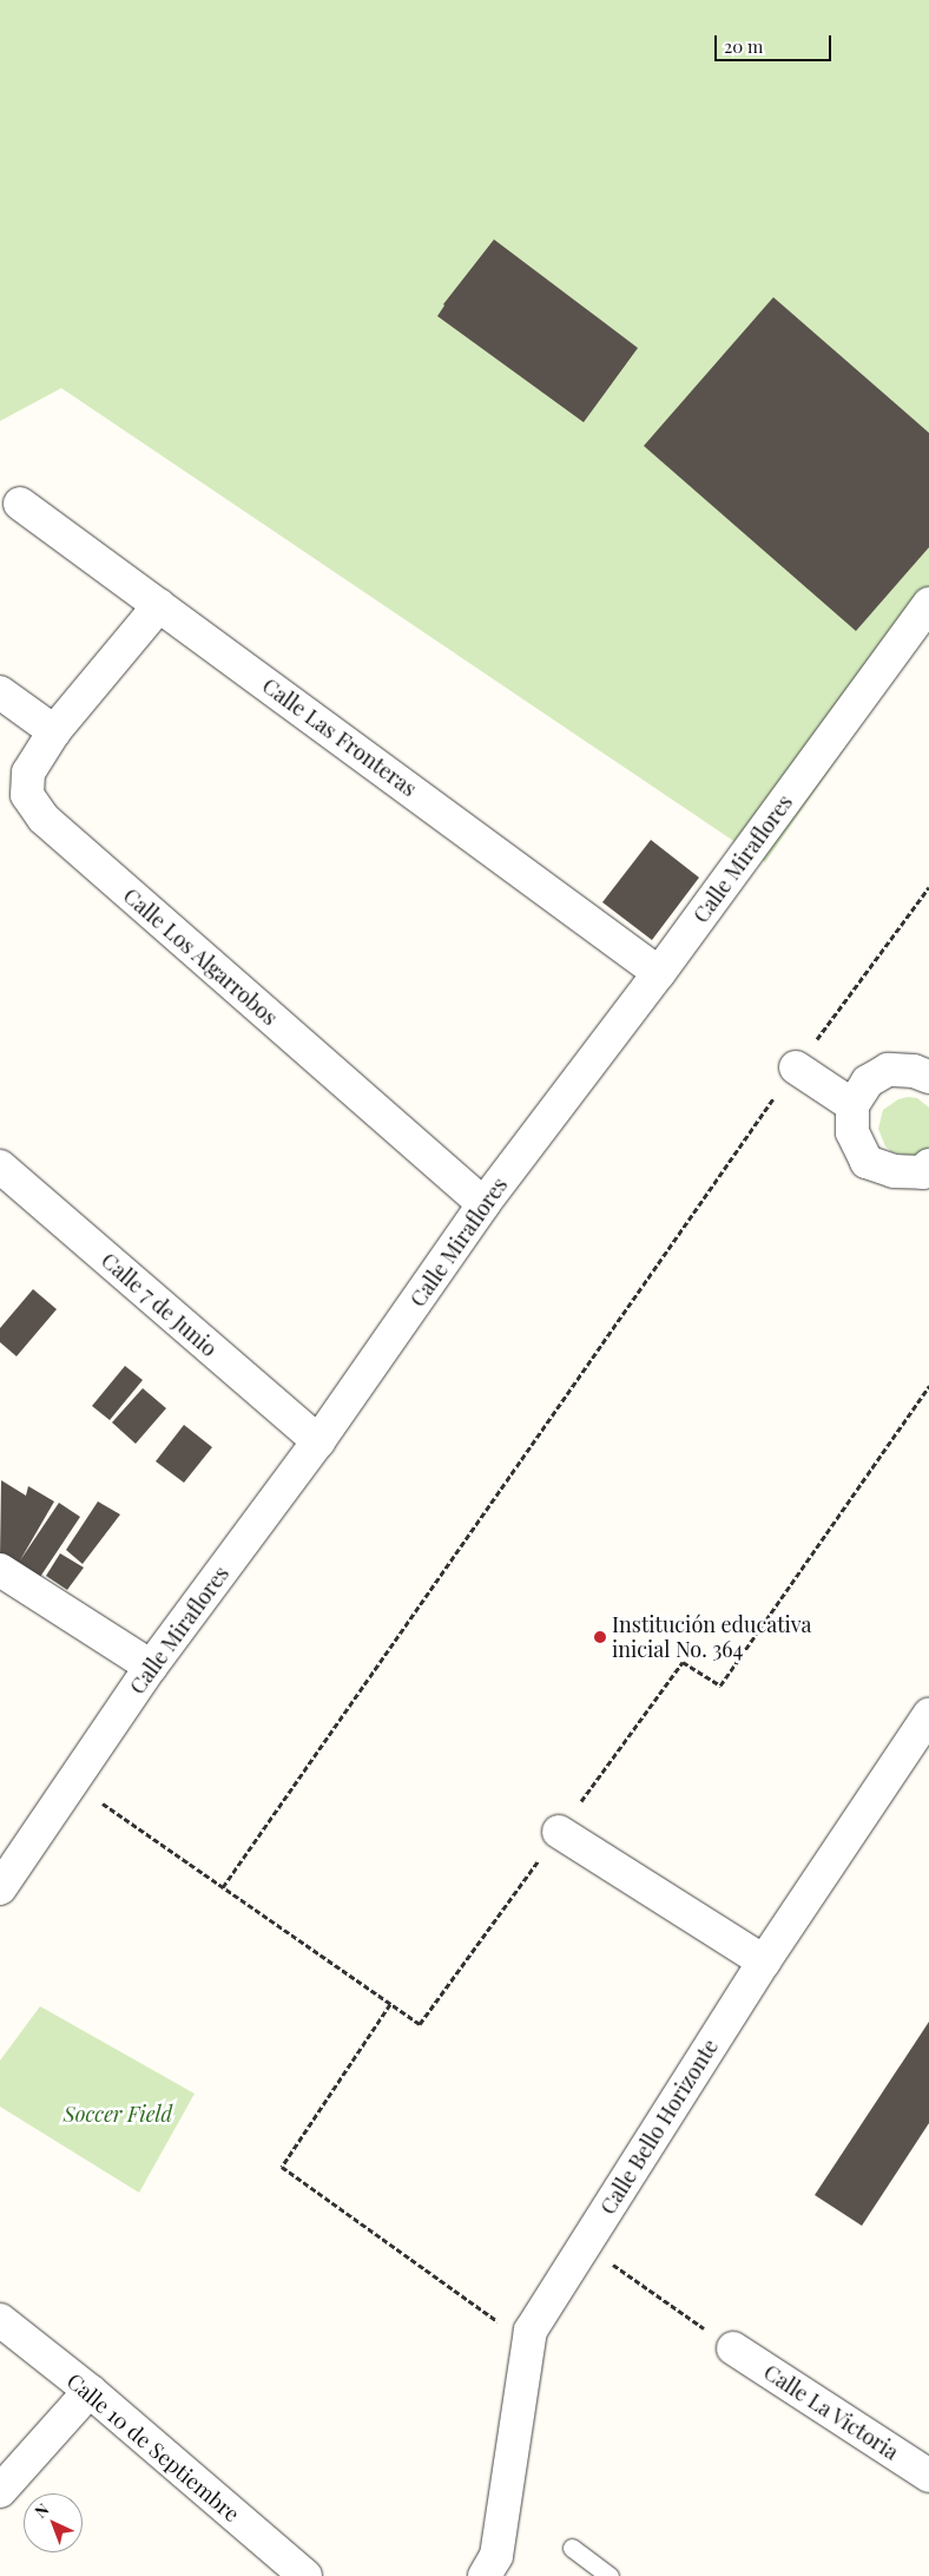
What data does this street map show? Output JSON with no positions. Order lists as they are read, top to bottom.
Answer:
{
  "streets": {
    "street": [
      "Calle Las Fronteras",
      "Calle Miraflores",
      "Calle Los Algarrobos",
      "Calle 7 de Junio",
      "Calle Bello Horizonte",
      "Calle La Victoria",
      "Calle 10 de Septiembre"
    ]
  },
  "crossings": [
    ["Calle Las Fronteras", "Calle Miraflores"],
    ["Calle Las Fronteras", "Calle Los Algarrobos"],
    ["Calle Miraflores", "Calle Los Algarrobos"],
    ["Calle Miraflores", "Calle 7 de Junio"]
  ],
  "parks": ["Soccer Field"],
  "places": ["Institución educativa inicial No. 364"],
  "scale_bar": "20 m",
  "north": "top left"
}
